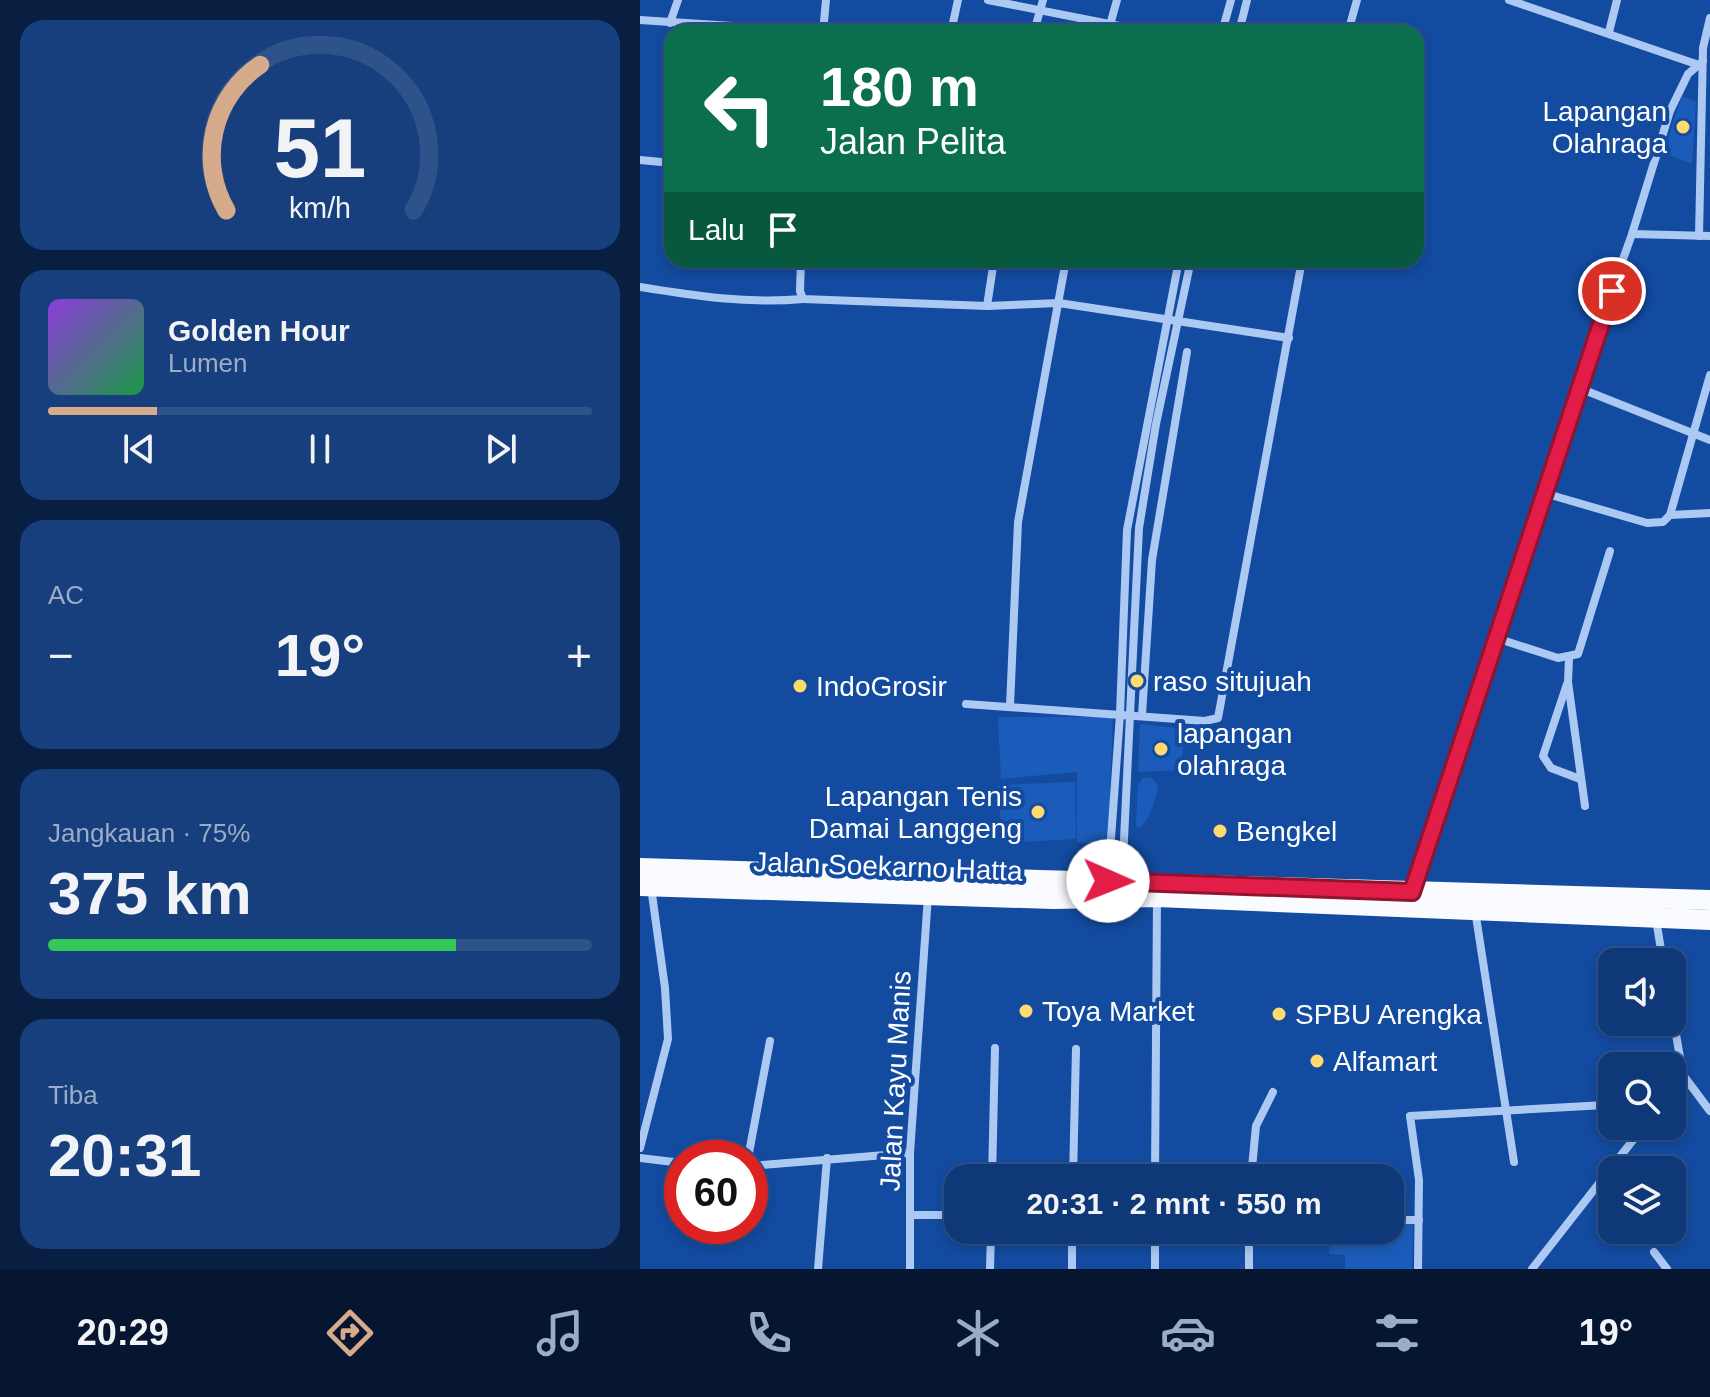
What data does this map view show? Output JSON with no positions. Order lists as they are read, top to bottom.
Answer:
{
  "streets": {
    "main road": ["Jalan Soekarno Hatta"],
    "street": ["Jalan Kayu Manis"]
  },
  "crossings": [
    ["Jalan Soekarno Hatta", "Jalan Kayu Manis"]
  ],
  "places": [
    "Lapangan Olahraga",
    "raso situjuah",
    "IndoGrosir",
    "lapangan olahraga",
    "Lapangan Tenis Damai Langgeng",
    "Bengkel",
    "Toya Market",
    "SPBU Arengka",
    "Alfamart"
  ],
  "page": {
    "turn": ["180 m", "Jalan Pelita"],
    "then": "Lalu",
    "song": ["Golden Hour", "Lumen"],
    "tile": [
      "AC",
      ["Jangkauan · 75%", "375 km"],
      ["Tiba", "20:31"]
    ],
    "heat": ["−", "19°", "+"],
    "limit": "60",
    "trip": "20:31 · 2 mnt · 550 m",
    "tabs": ["20:29", "19°"],
    "gauge": ["51", "km/h"]
  }
}
